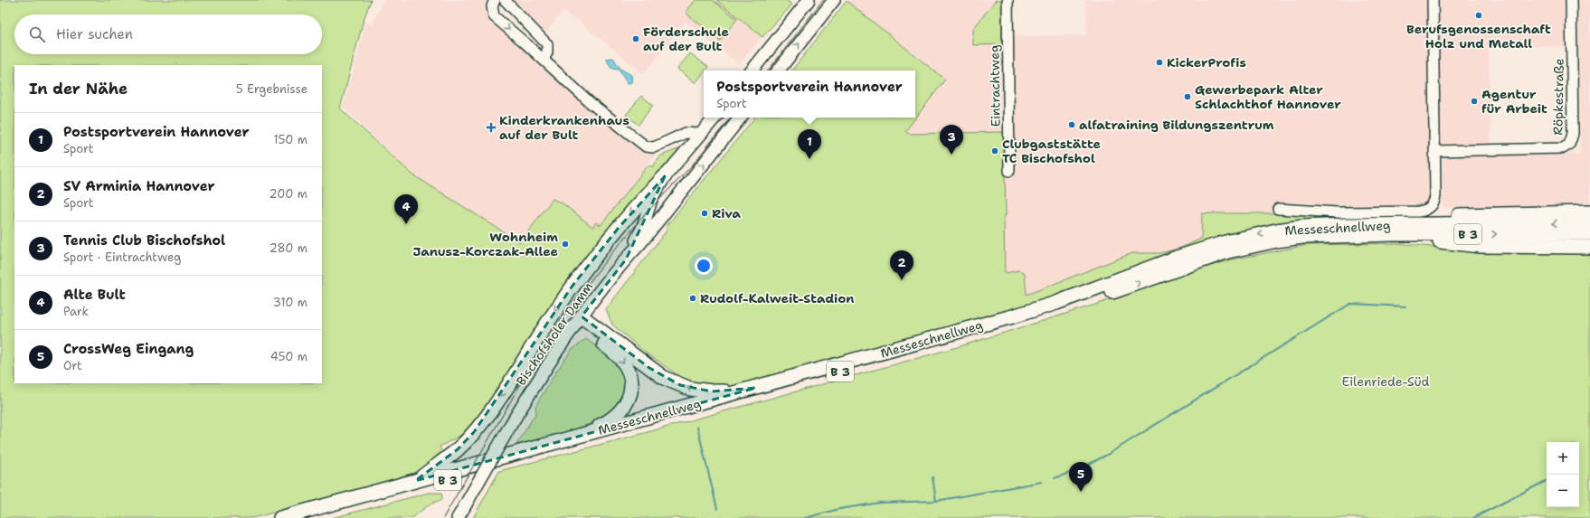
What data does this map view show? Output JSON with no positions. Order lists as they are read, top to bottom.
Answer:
{
  "streets": {
    "highway": ["Messeschnellweg", "B 3"],
    "main road": ["Bischofsholer Damm"],
    "street": ["Eintrachtweg", "Röpkestraße"]
  },
  "parks": ["Eilenriede-Süd"],
  "places": {
    "other": [
      "Berufsgenossenschaft Holz und Metall",
      "Förderschule auf der Bult",
      "KickerProfis",
      "Gewerbepark Alter Schlachthof Hannover",
      "Agentur für Arbeit",
      "alfatraining Bildungszentrum",
      "Clubgaststätte TC Bischofshol",
      "Riva",
      "Wohnheim Janusz-Korczak-Allee",
      "Rudolf-Kalweit-Stadion"
    ],
    "health": ["Kinderkrankenhaus auf der Bult"]
  },
  "page": {
    "search": "Hier suchen",
    "heading": ["In der Nähe", "5 Ergebnisse"],
    "popup": ["Postsportverein Hannover", "Sport"],
    "list": [
      {
        "mark": "1",
        "name": "Postsportverein Hannover",
        "note": "Sport",
        "value": "150 m"
      },
      {
        "mark": "2",
        "name": "SV Arminia Hannover",
        "note": "Sport",
        "value": "200 m"
      },
      {
        "mark": "3",
        "name": "Tennis Club Bischofshol",
        "note": "Sport · Eintrachtweg",
        "value": "280 m"
      },
      {
        "mark": "4",
        "name": "Alte Bult",
        "note": "Park",
        "value": "310 m"
      },
      {
        "mark": "5",
        "name": "CrossWeg Eingang",
        "note": "Ort",
        "value": "450 m"
      }
    ],
    "pins": [
      "3",
      "1",
      "4",
      "2",
      "5"
    ],
    "map_buttons": ["+", "−"]
  }
}
